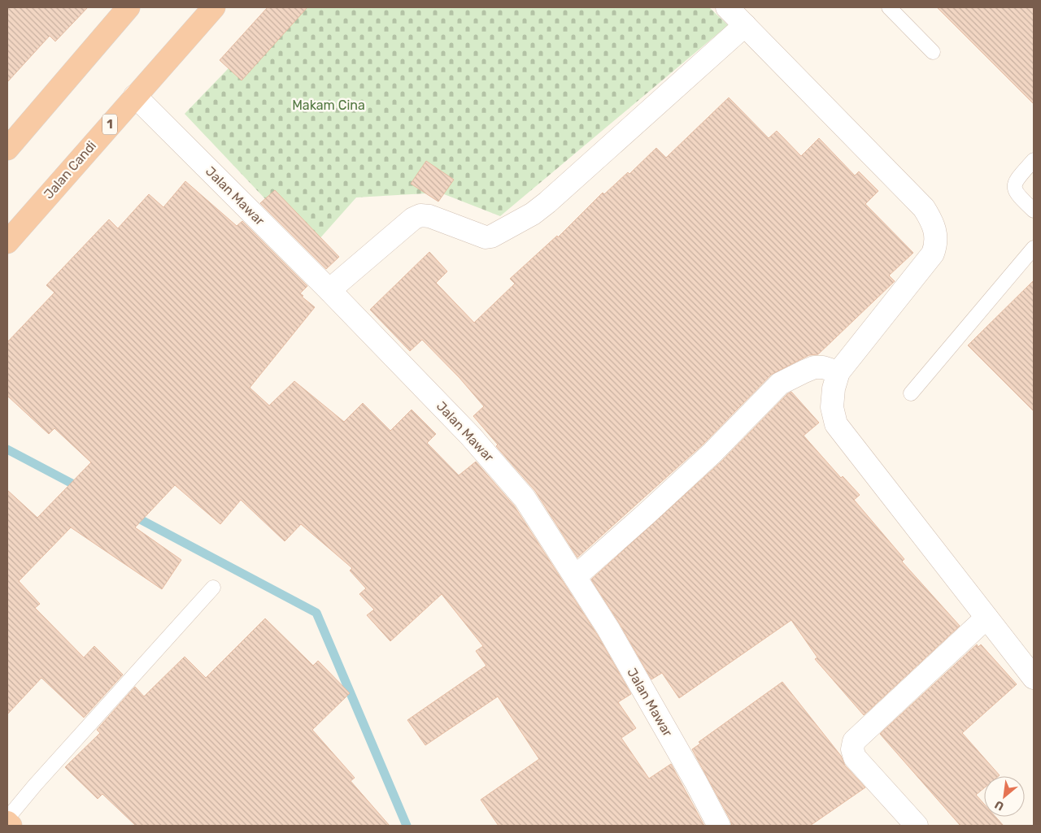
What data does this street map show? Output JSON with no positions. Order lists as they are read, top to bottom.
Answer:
{
  "streets": {
    "highway": ["1", "Jalan Candi"],
    "street": ["Jalan Mawar"]
  },
  "crossings": [
    ["Jalan Candi", "Jalan Mawar"]
  ],
  "parks": ["Makam Cina"],
  "north": "bottom left"
}
